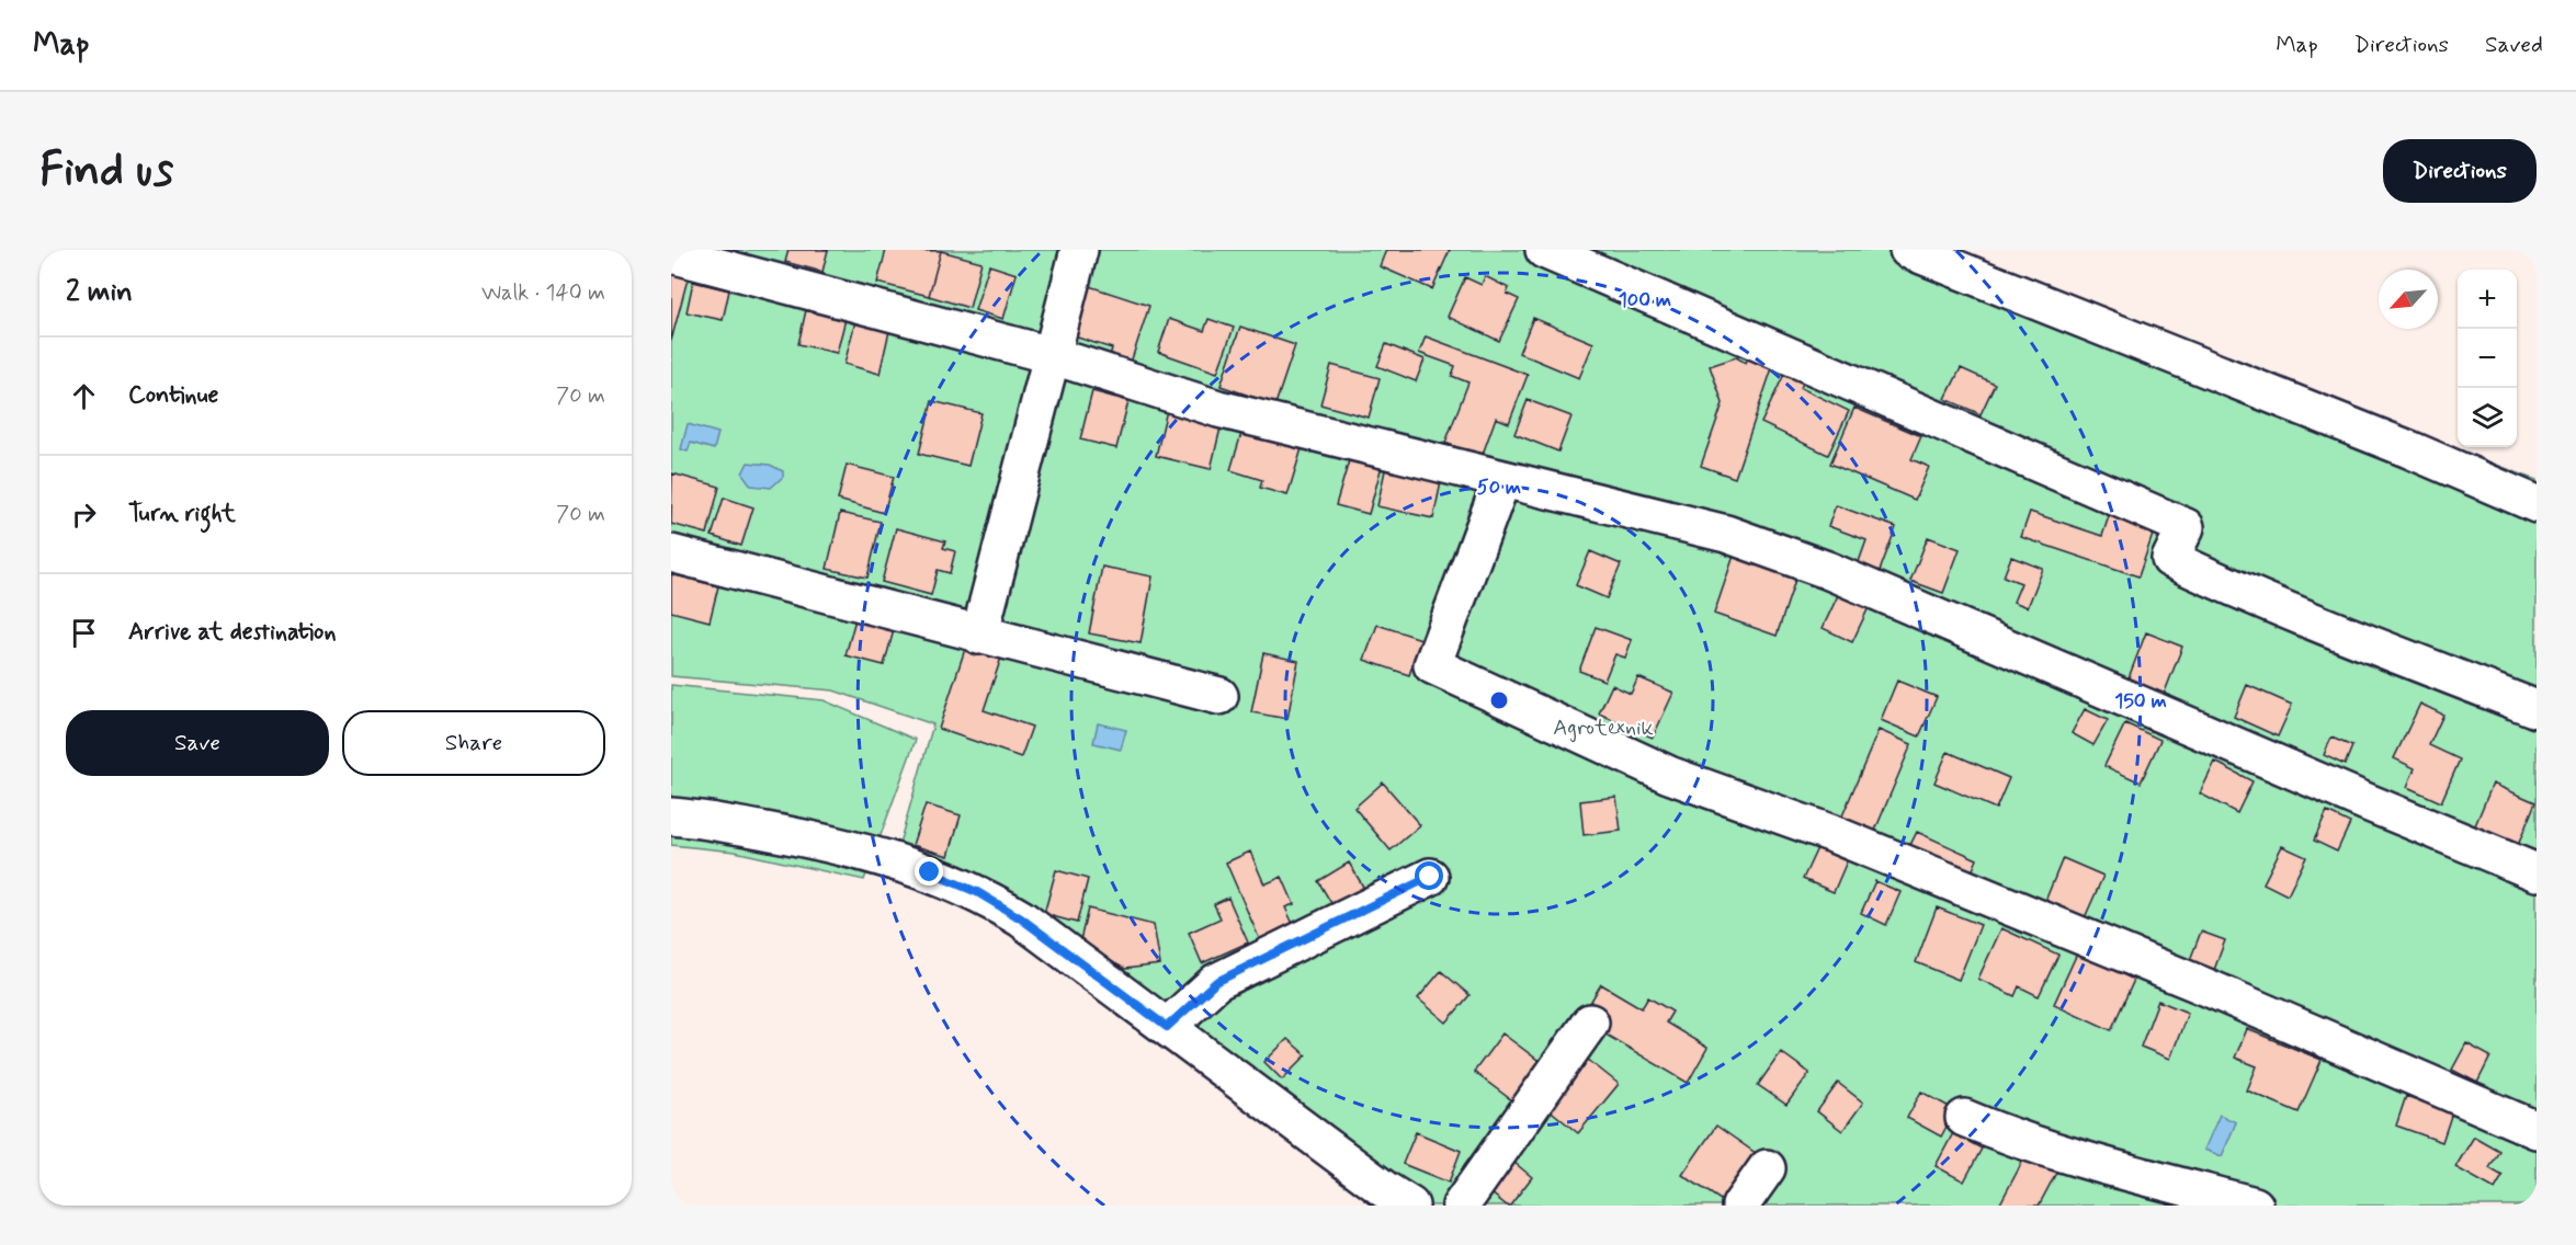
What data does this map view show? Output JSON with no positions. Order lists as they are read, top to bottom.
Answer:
{
  "parks": ["Agrotexnik"],
  "north": "bottom left",
  "page": {
    "header": "Map",
    "nav": ["Map", "Directions", "Saved"],
    "buttons": [
      "Directions",
      ["Save", "Share"]
    ],
    "title": "Find us",
    "heading": ["2 min", "Walk · 140 m"],
    "map_buttons": ["+", "−"],
    "list": [
      ["Continue", "70 m"],
      ["Turn right", "70 m"],
      "Arrive at destination"
    ]
  },
  "rings": ["100 m", "50 m", "150 m"]
}
